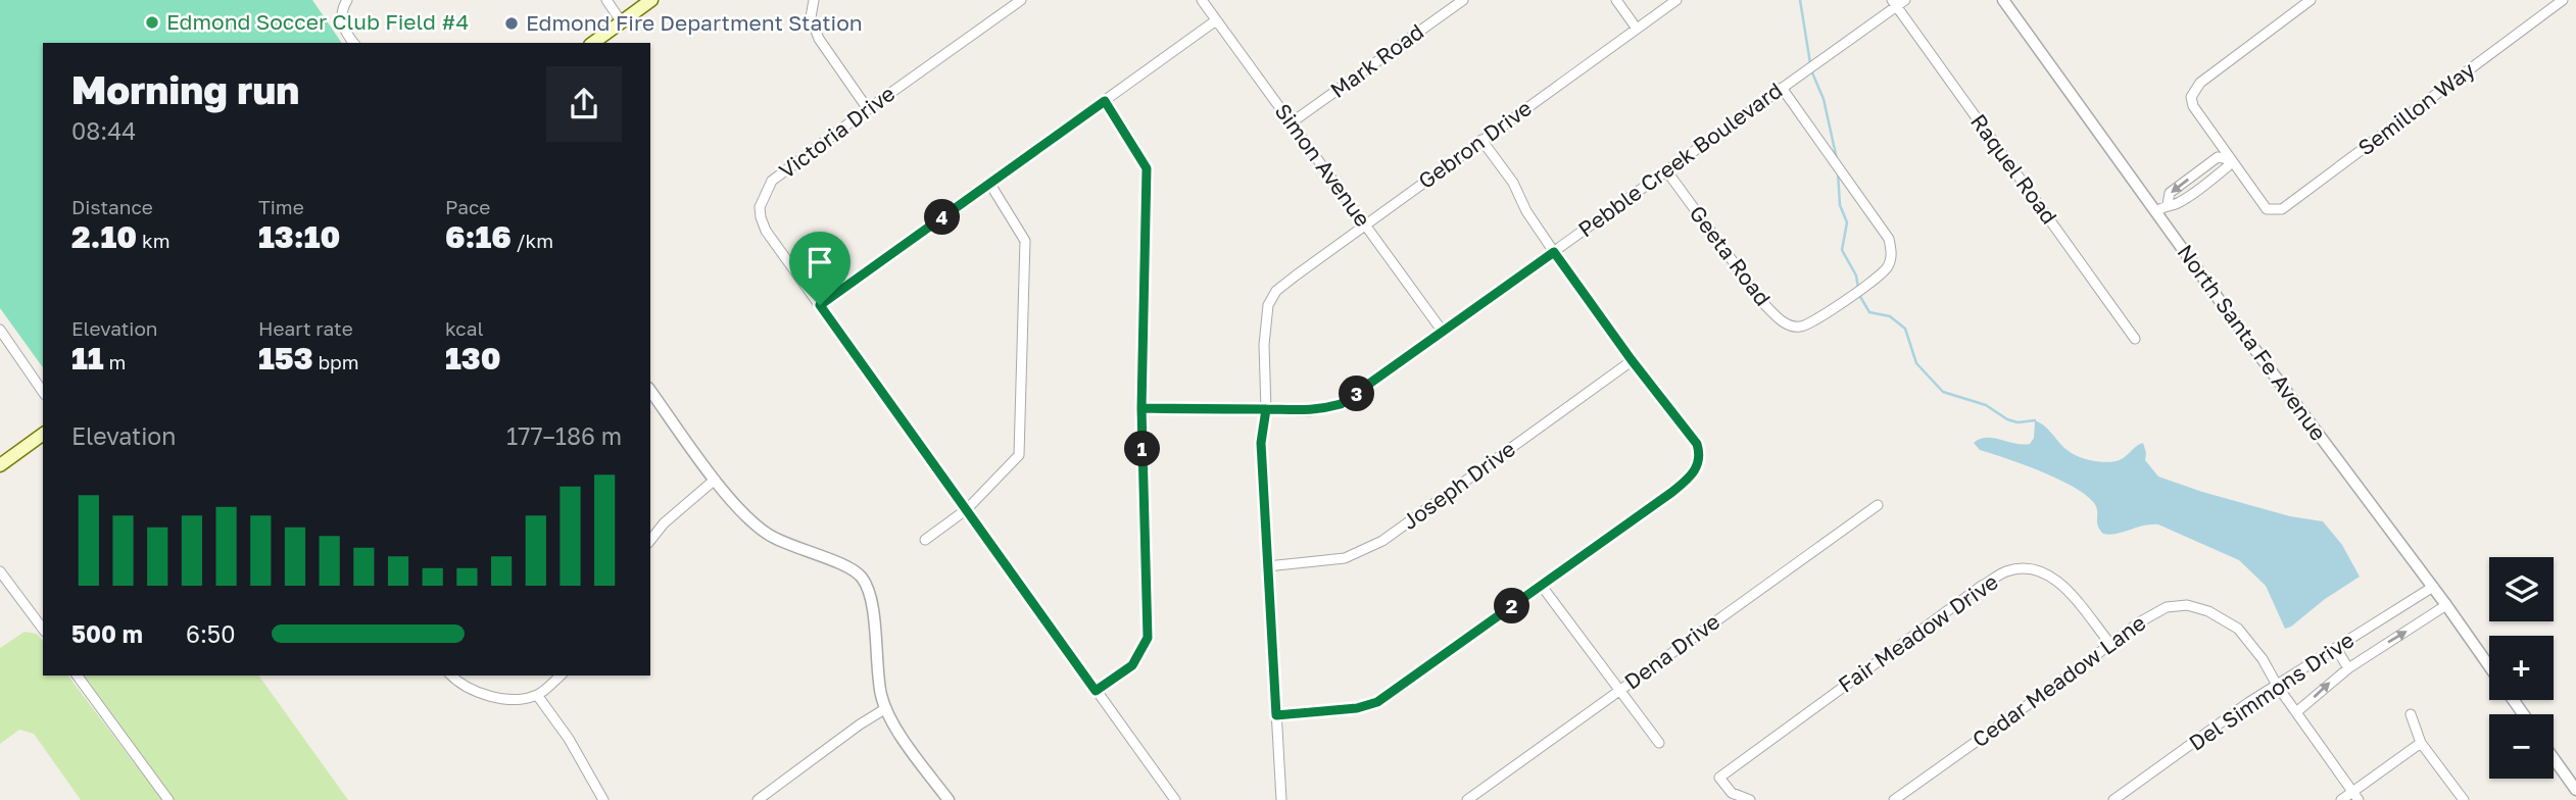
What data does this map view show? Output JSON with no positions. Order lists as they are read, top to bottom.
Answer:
{
  "streets": {
    "street": [
      "Mark Road",
      "Semillon Way",
      "Victoria Drive",
      "Gebron Drive",
      "Pebble Creek Boulevard",
      "Simon Avenue",
      "Raquel Road",
      "Geeta Road",
      "North Santa Fe Avenue",
      "Joseph Drive",
      "Fair Meadow Drive",
      "Dena Drive",
      "Cedar Meadow Lane",
      "Del Simmons Drive"
    ]
  },
  "crossings": [
    ["Mark Road", "Simon Avenue"],
    ["Gebron Drive", "Pebble Creek Boulevard"],
    ["Gebron Drive", "Simon Avenue"],
    ["Pebble Creek Boulevard", "Simon Avenue"],
    ["Pebble Creek Boulevard", "Raquel Road"],
    ["Pebble Creek Boulevard", "Geeta Road"],
    ["North Santa Fe Avenue", "Del Simmons Drive"],
    ["Fair Meadow Drive", "Cedar Meadow Lane"],
    ["Cedar Meadow Lane", "Del Simmons Drive"]
  ],
  "places": ["Edmond Soccer Club Field #4", "Edmond Fire Department Station"],
  "page": {
    "heading": ["Morning run", "08:44"],
    "stats": [
      ["Distance", "2.10 km"],
      ["Time", "13:10"],
      ["Pace", "6:16 /km"],
      ["Elevation", "11 m"],
      ["Heart rate", "153 bpm"],
      ["kcal", "130"]
    ],
    "pins": [
      "4",
      "3",
      "1",
      "2"
    ],
    "chart": ["Elevation", "177–186 m"],
    "map_buttons": ["+", "−"],
    "list": [
      {
        "name": "500 m",
        "note": "6:50"
      }
    ]
  }
}
